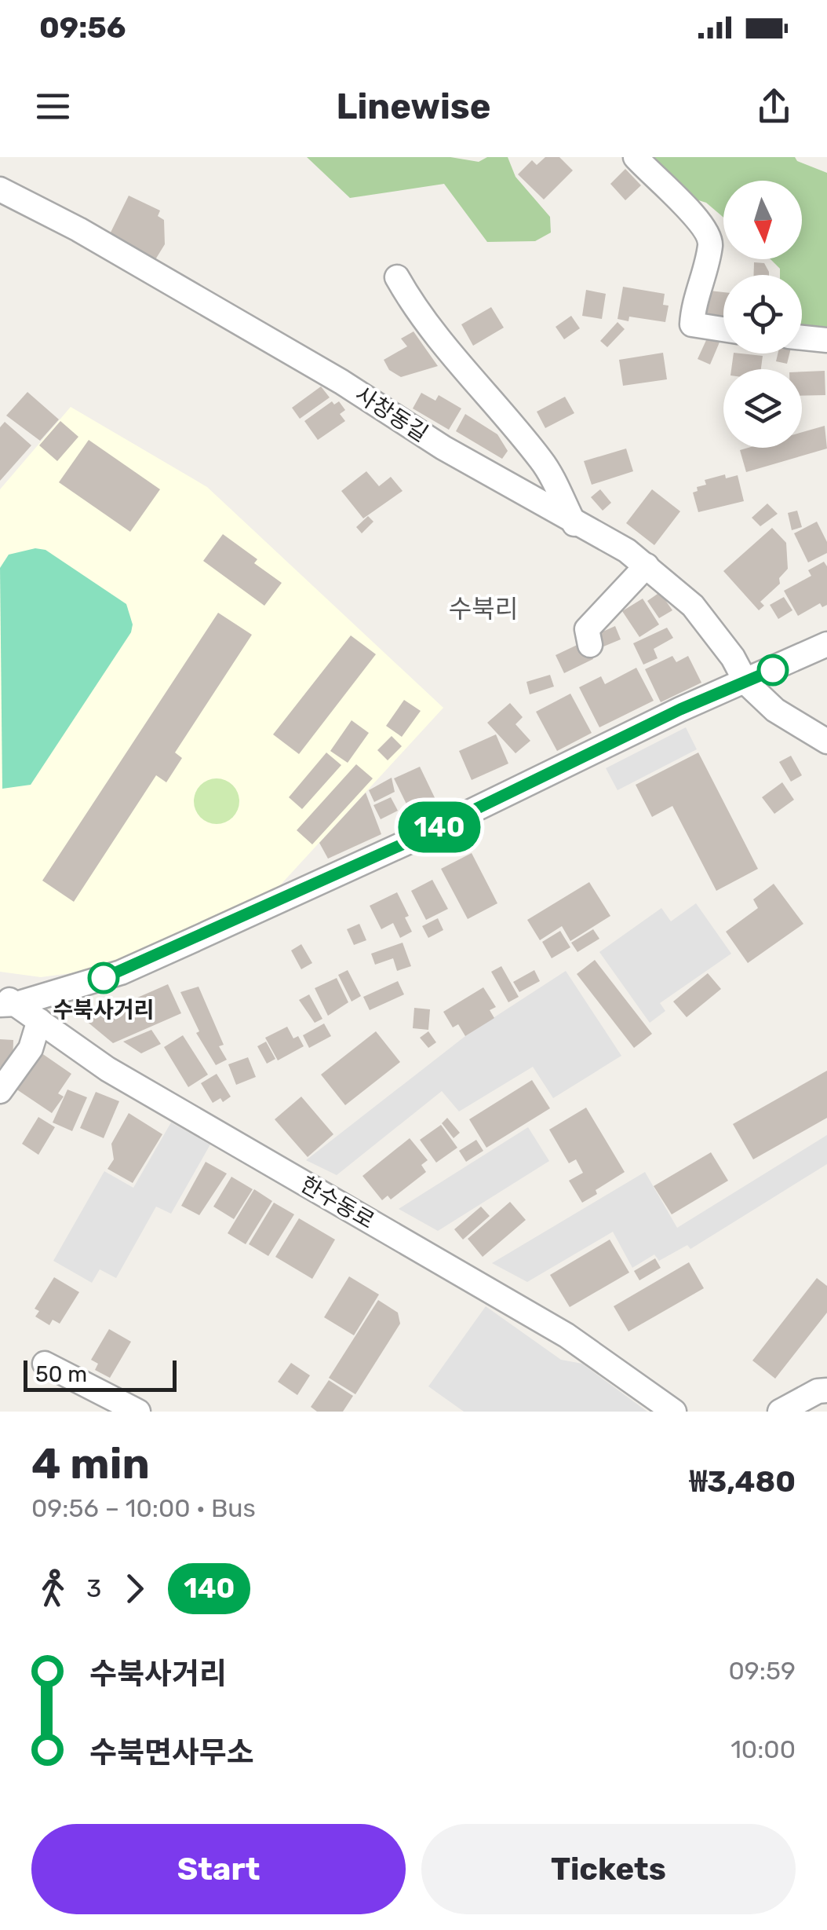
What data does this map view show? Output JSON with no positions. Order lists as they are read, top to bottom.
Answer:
{
  "streets": {
    "street": ["사창동길", "한수동로"]
  },
  "districts": ["수북리"],
  "places": ["수북사거리"],
  "lines": ["bus line 140"],
  "scale_bar": "50 m",
  "north": "bottom",
  "page": {
    "status": "09:56",
    "header": "Linewise",
    "on_map": "140",
    "scale": "50 m",
    "heading": ["4 min", "09:56 – 10:00 · Bus", "₩3,480"],
    "legs": ["3", "140"],
    "list": [
      {
        "name": "수북사거리",
        "value": "09:59"
      },
      {
        "name": "수북면사무소",
        "value": "10:00"
      }
    ],
    "buttons": ["Start", "Tickets"]
  }
}
